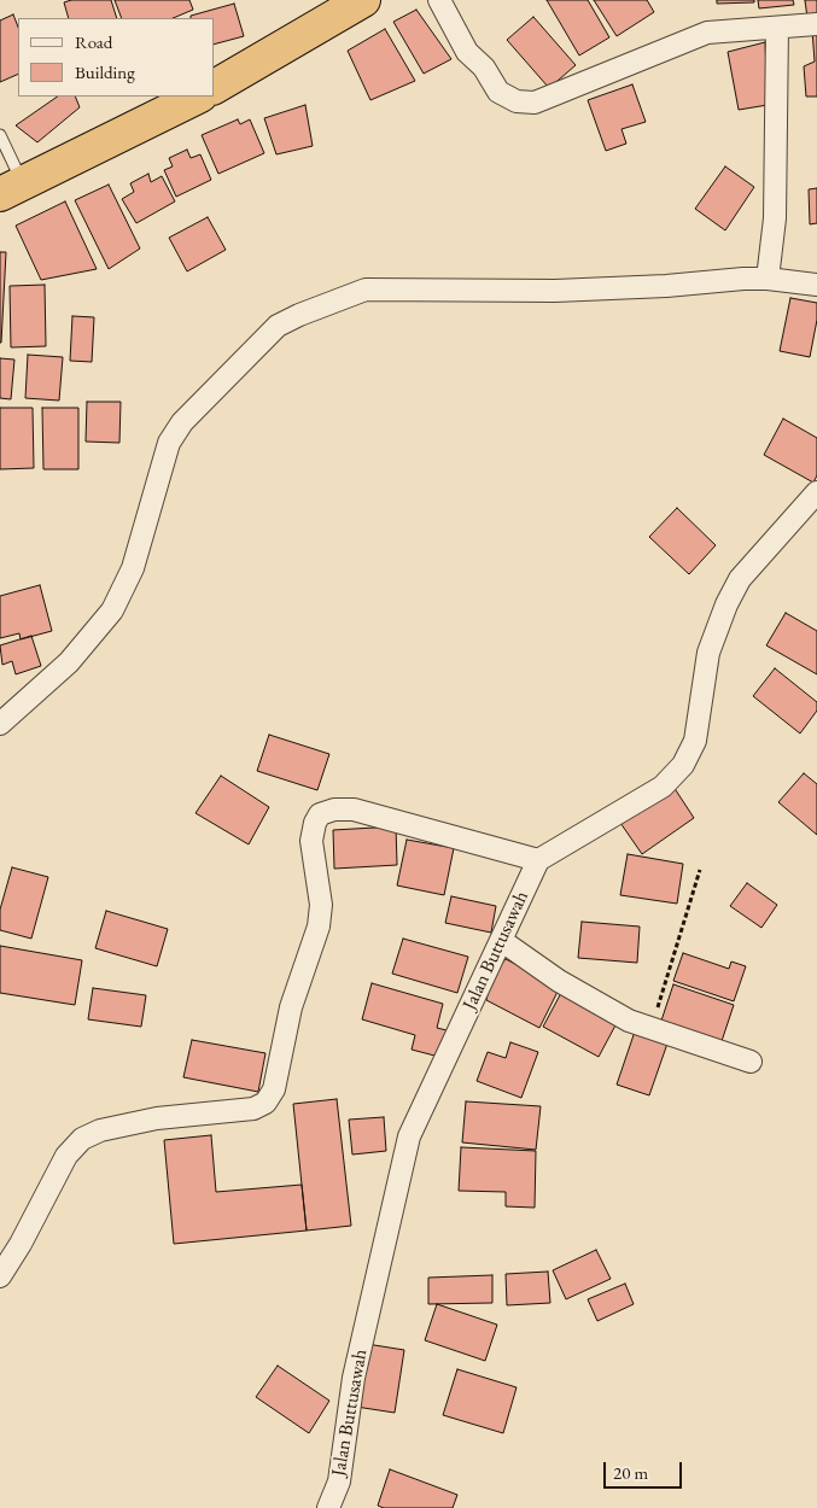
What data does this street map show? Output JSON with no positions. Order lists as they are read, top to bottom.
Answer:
{
  "streets": {
    "street": ["Jalan Buttusawah"]
  },
  "legend": ["Road", "Building"],
  "scale_bar": "20 m"
}
